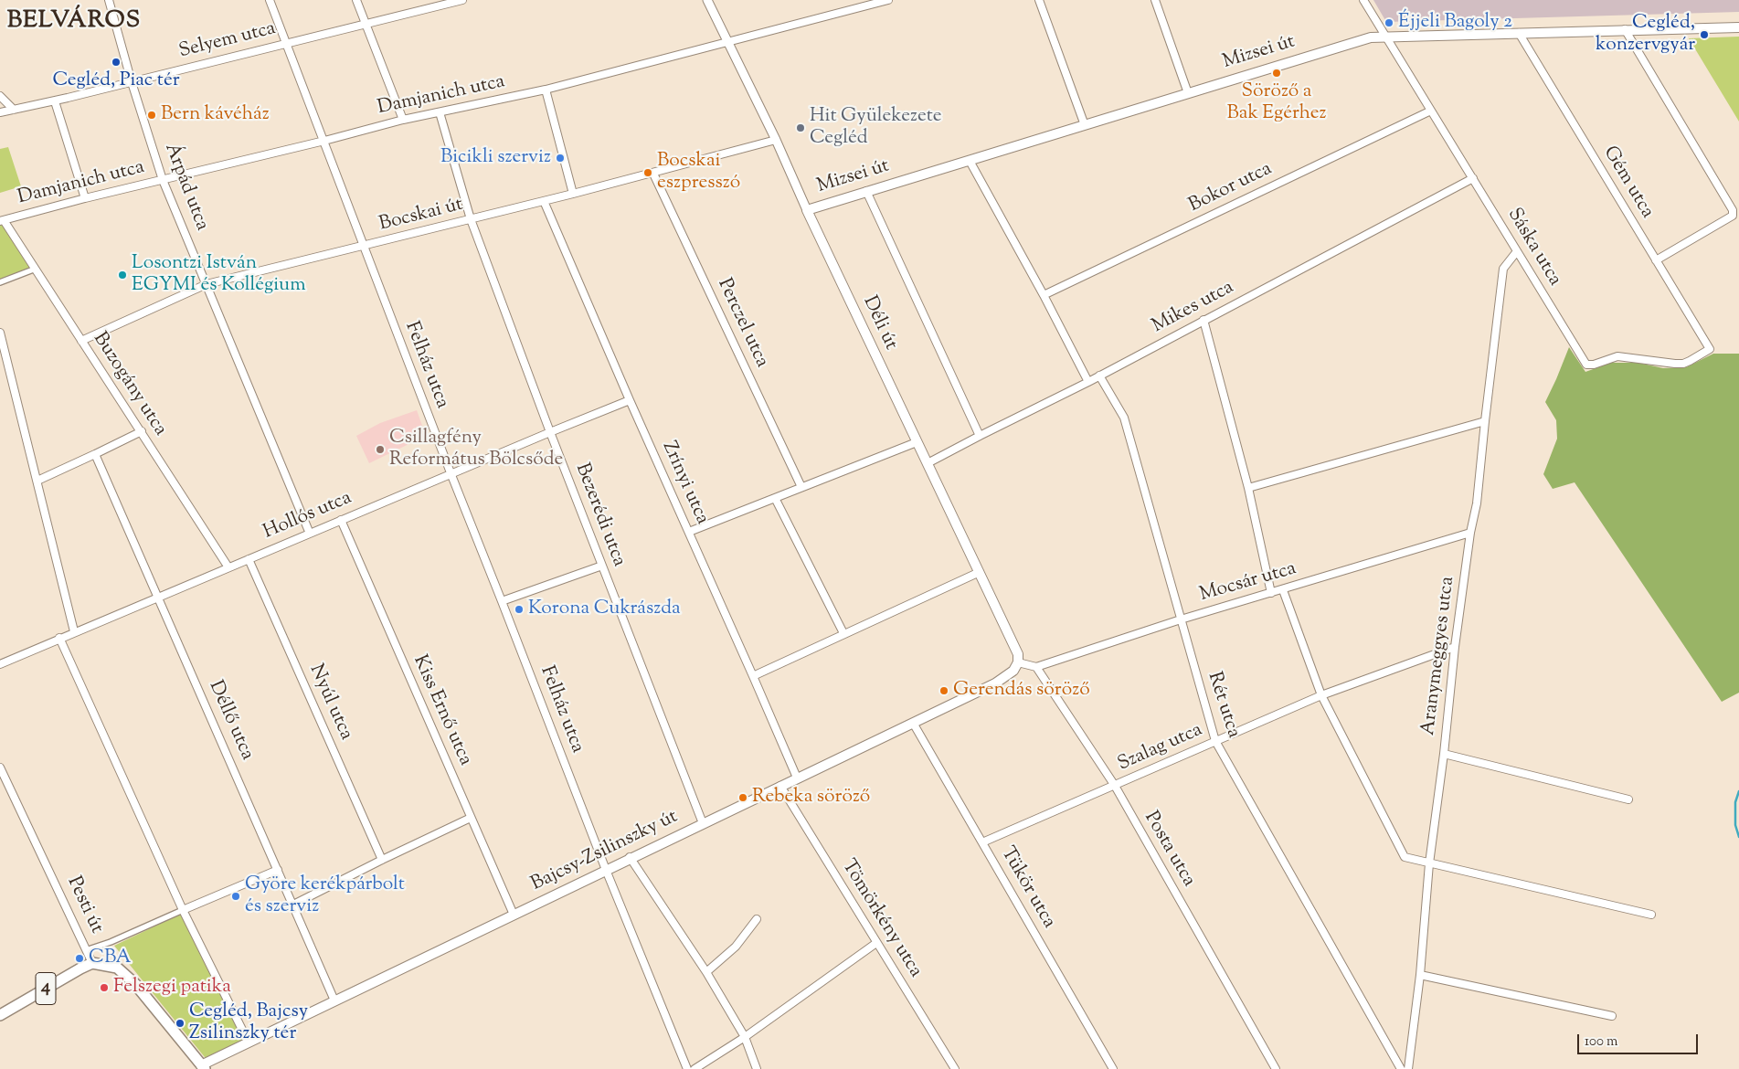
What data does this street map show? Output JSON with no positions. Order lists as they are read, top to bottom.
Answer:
{
  "streets": {
    "main road": [
      "Mizsei út",
      "Déli út",
      "Bajcsy-Zsilinszky út",
      "Pesti út",
      "4"
    ],
    "street": [
      "Selyem utca",
      "Damjanich utca",
      "Gém utca",
      "Árpád utca",
      "Bokor utca",
      "Bocskai út",
      "Sáska utca",
      "Mikes utca",
      "Perczel utca",
      "Felház utca",
      "Buzogány utca",
      "Zrínyi utca",
      "Bezerédi utca",
      "Hollós utca",
      "Mocsár utca",
      "Aranymeggyes utca",
      "Nyúl utca",
      "Rét utca",
      "Kiss Ernő utca",
      "Déllő utca",
      "Szalag utca",
      "Posta utca",
      "Tükör utca",
      "Tömörkény utca"
    ]
  },
  "crossings": [
    ["Selyem utca", "Árpád utca"],
    ["Selyem utca", "Felház utca"],
    ["Mizsei út", "Gém utca"],
    ["Mizsei út", "Sáska utca"],
    ["Mizsei út", "Déli út"],
    ["Damjanich utca", "Árpád utca"],
    ["Damjanich utca", "Déli út"],
    ["Damjanich utca", "Felház utca"],
    ["Damjanich utca", "Buzogány utca"],
    ["Damjanich utca", "Bezerédi utca"],
    ["Gém utca", "Sáska utca"],
    ["Árpád utca", "Bocskai út"],
    ["Árpád utca", "Hollós utca"],
    ["Bokor utca", "Sáska utca"],
    ["Bocskai út", "Perczel utca"],
    ["Bocskai út", "Déli út"],
    ["Bocskai út", "Felház utca"],
    ["Bocskai út", "Buzogány utca"],
    ["Bocskai út", "Zrínyi utca"],
    ["Bocskai út", "Bezerédi utca"],
    ["Sáska utca", "Mikes utca"],
    ["Sáska utca", "Aranymeggyes utca"],
    ["Mikes utca", "Déli út"],
    ["Mikes utca", "Rét utca"],
    ["Déli út", "Bajcsy-Zsilinszky út"],
    ["Felház utca", "Hollós utca"],
    ["Felház utca", "Bajcsy-Zsilinszky út"],
    ["Buzogány utca", "Hollós utca"],
    ["Zrínyi utca", "Hollós utca"],
    ["Zrínyi utca", "Bajcsy-Zsilinszky út"],
    ["Bezerédi utca", "Hollós utca"],
    ["Bezerédi utca", "Bajcsy-Zsilinszky út"],
    ["Hollós utca", "Nyúl utca"],
    ["Hollós utca", "Kiss Ernő utca"],
    ["Hollós utca", "Déllő utca"],
    ["Mocsár utca", "Aranymeggyes utca"],
    ["Mocsár utca", "Rét utca"],
    ["Mocsár utca", "Posta utca"],
    ["Aranymeggyes utca", "Szalag utca"],
    ["Rét utca", "Szalag utca"],
    ["Kiss Ernő utca", "Bajcsy-Zsilinszky út"],
    ["Déllő utca", "Bajcsy-Zsilinszky út"],
    ["Szalag utca", "Posta utca"],
    ["Szalag utca", "Tükör utca"],
    ["Bajcsy-Zsilinszky út", "Tükör utca"],
    ["Bajcsy-Zsilinszky út", "Pesti út"],
    ["Bajcsy-Zsilinszky út", "Tömörkény utca"],
    ["Pesti út", "4"]
  ],
  "districts": ["BELVÁROS"],
  "places": [
    "Éjjeli Bagoly 2",
    "Cegléd, konzervgyár",
    "Cegléd, Piac tér",
    "Söröző a Bak Egérhez",
    "Bern kávéház",
    "Hit Gyülekezete Cegléd",
    "Bicikli szerviz",
    "Bocskai eszpresszó",
    "Losontzi István EGYMI és Kollégium",
    "Csillagfény Református Bölcsőde",
    "Korona Cukrászda",
    "Gerendás söröző",
    "Rebeka söröző",
    "Györe kerékpárbolt és szerviz",
    "CBA",
    "Felszegi patika",
    "Cegléd, Bajcsy Zsilinszky tér"
  ],
  "scale_bar": "100 m"
}
